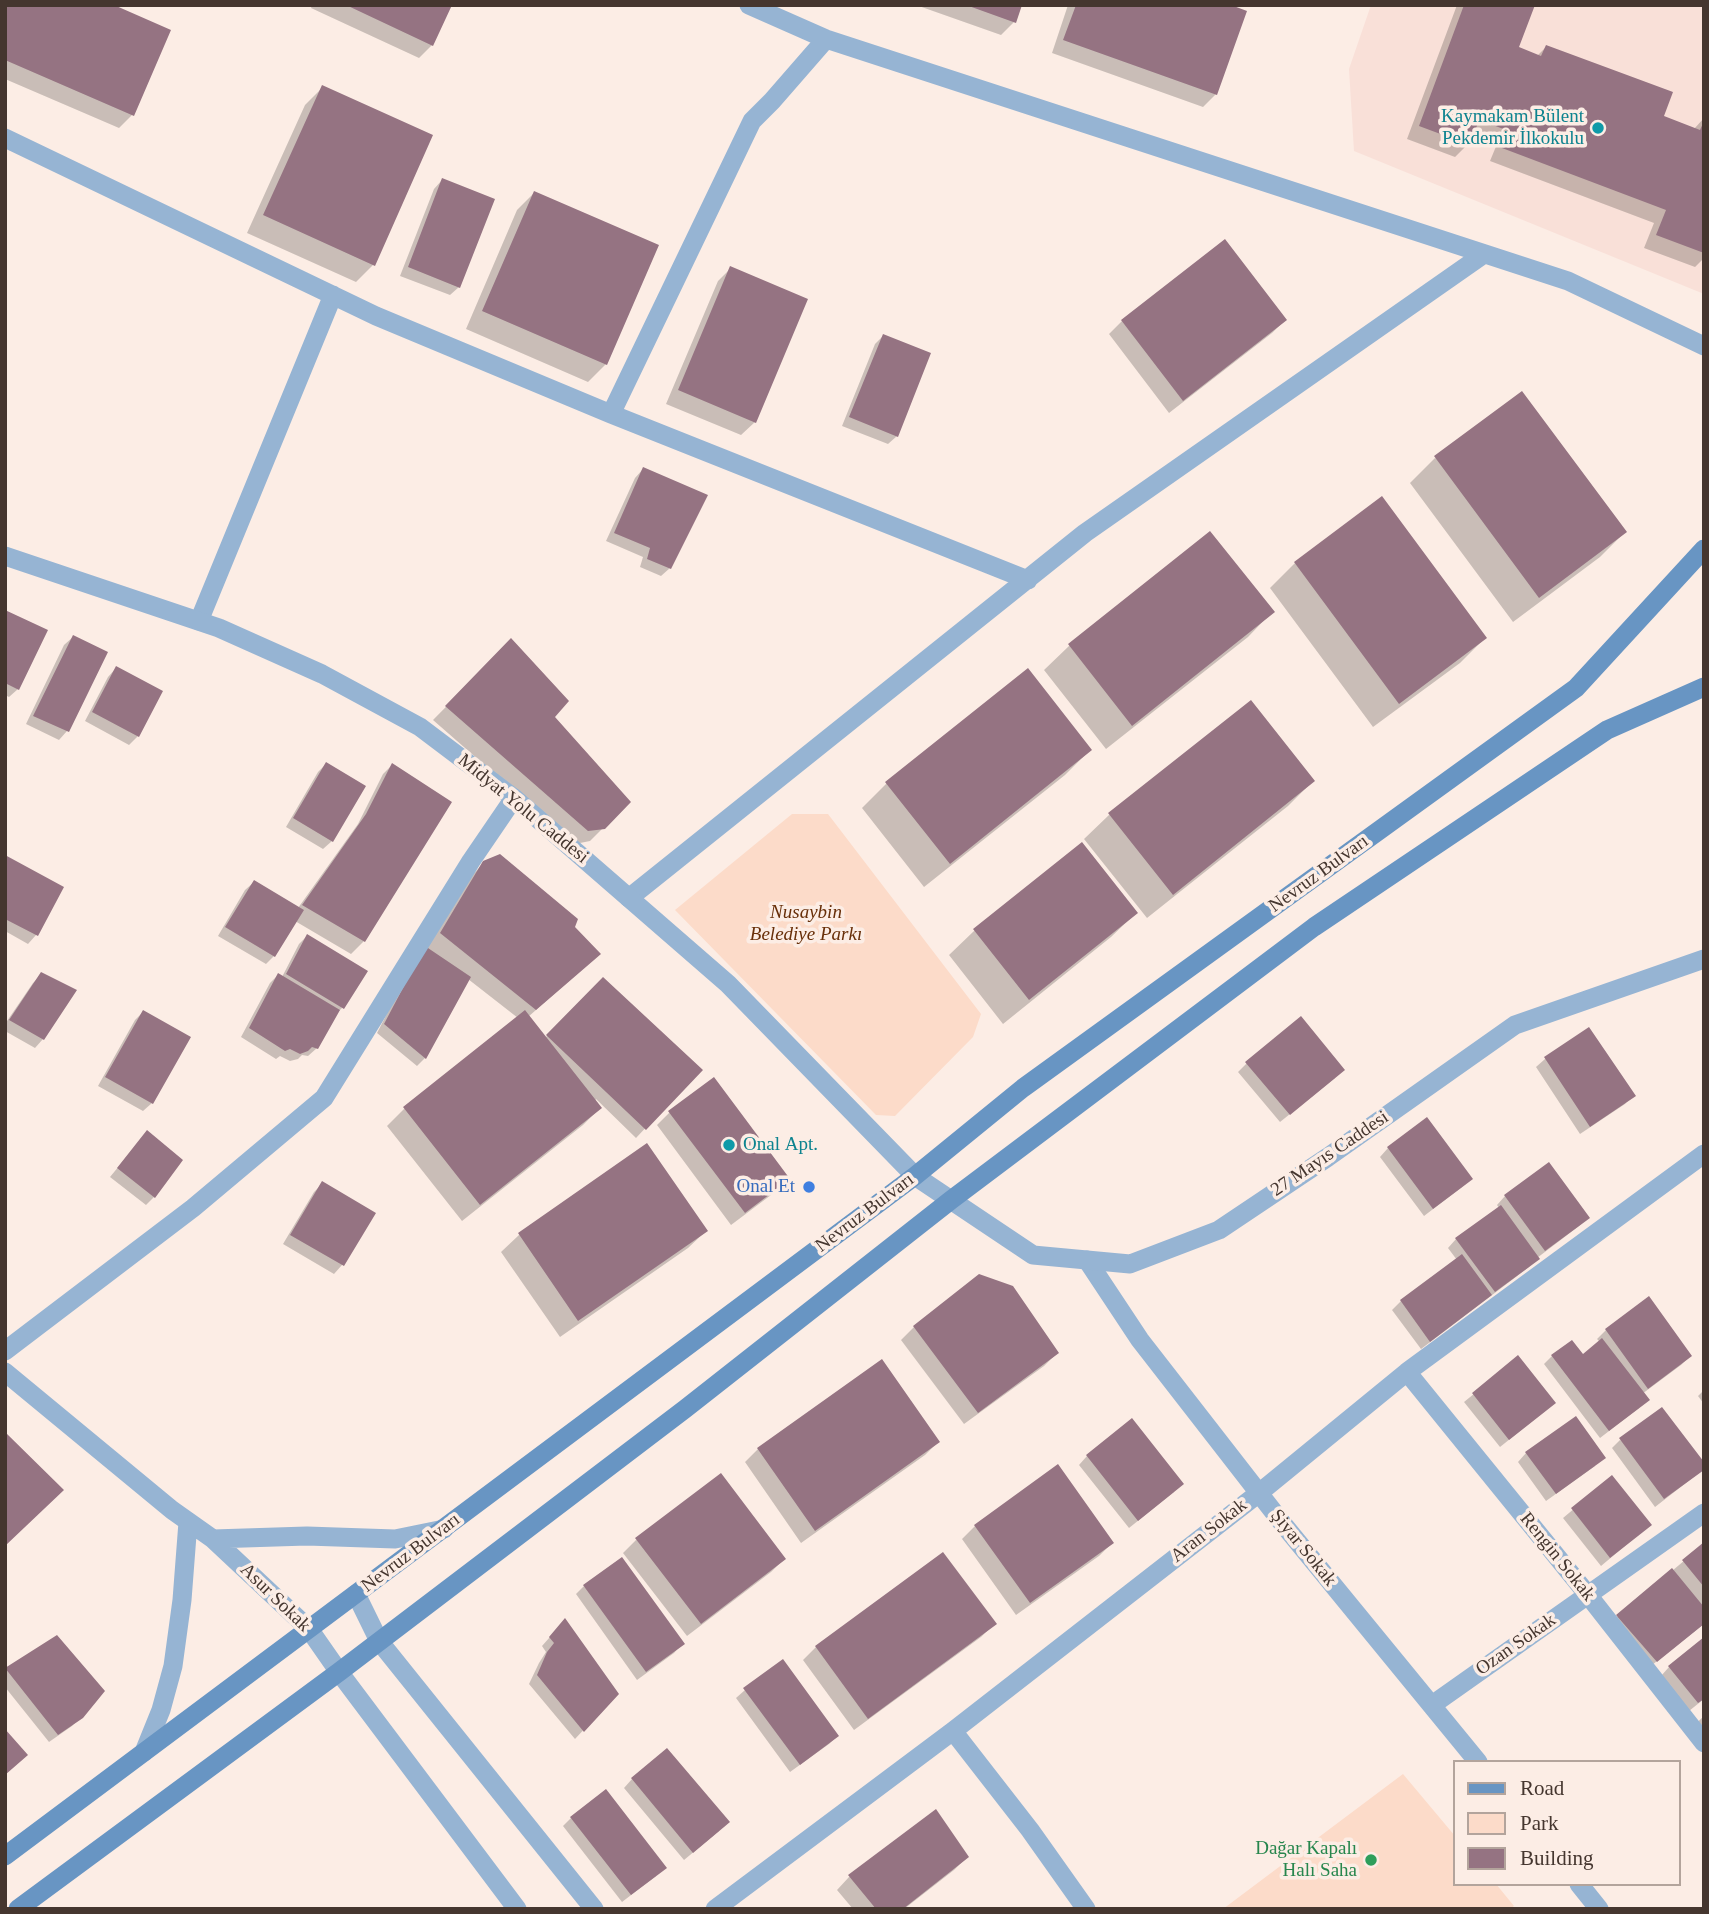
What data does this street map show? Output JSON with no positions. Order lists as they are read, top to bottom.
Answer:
{
  "streets": {
    "main road": ["Nevruz Bulvarı"],
    "street": [
      "Midyat Yolu Caddesi",
      "27 Mayıs Caddesi",
      "Aran Sokak",
      "Şiyar Sokak",
      "Rengin Sokak",
      "Asur Sokak",
      "Ozan Sokak"
    ]
  },
  "crossings": [
    ["Midyat Yolu Caddesi", "Nevruz Bulvarı"],
    ["Midyat Yolu Caddesi", "27 Mayıs Caddesi"],
    ["Nevruz Bulvarı", "27 Mayıs Caddesi"],
    ["Nevruz Bulvarı", "Asur Sokak"],
    ["27 Mayıs Caddesi", "Şiyar Sokak"],
    ["Aran Sokak", "Şiyar Sokak"],
    ["Aran Sokak", "Rengin Sokak"],
    ["Şiyar Sokak", "Ozan Sokak"],
    ["Rengin Sokak", "Ozan Sokak"]
  ],
  "parks": ["Nusaybin Belediye Parkı"],
  "places": [
    "Kaymakam Bülent Pekdemir İlkokulu",
    "Onal Apt.",
    "Onal Et",
    "Dağar Kapalı Halı Saha"
  ],
  "legend": ["Road", "Park", "Building"]
}
